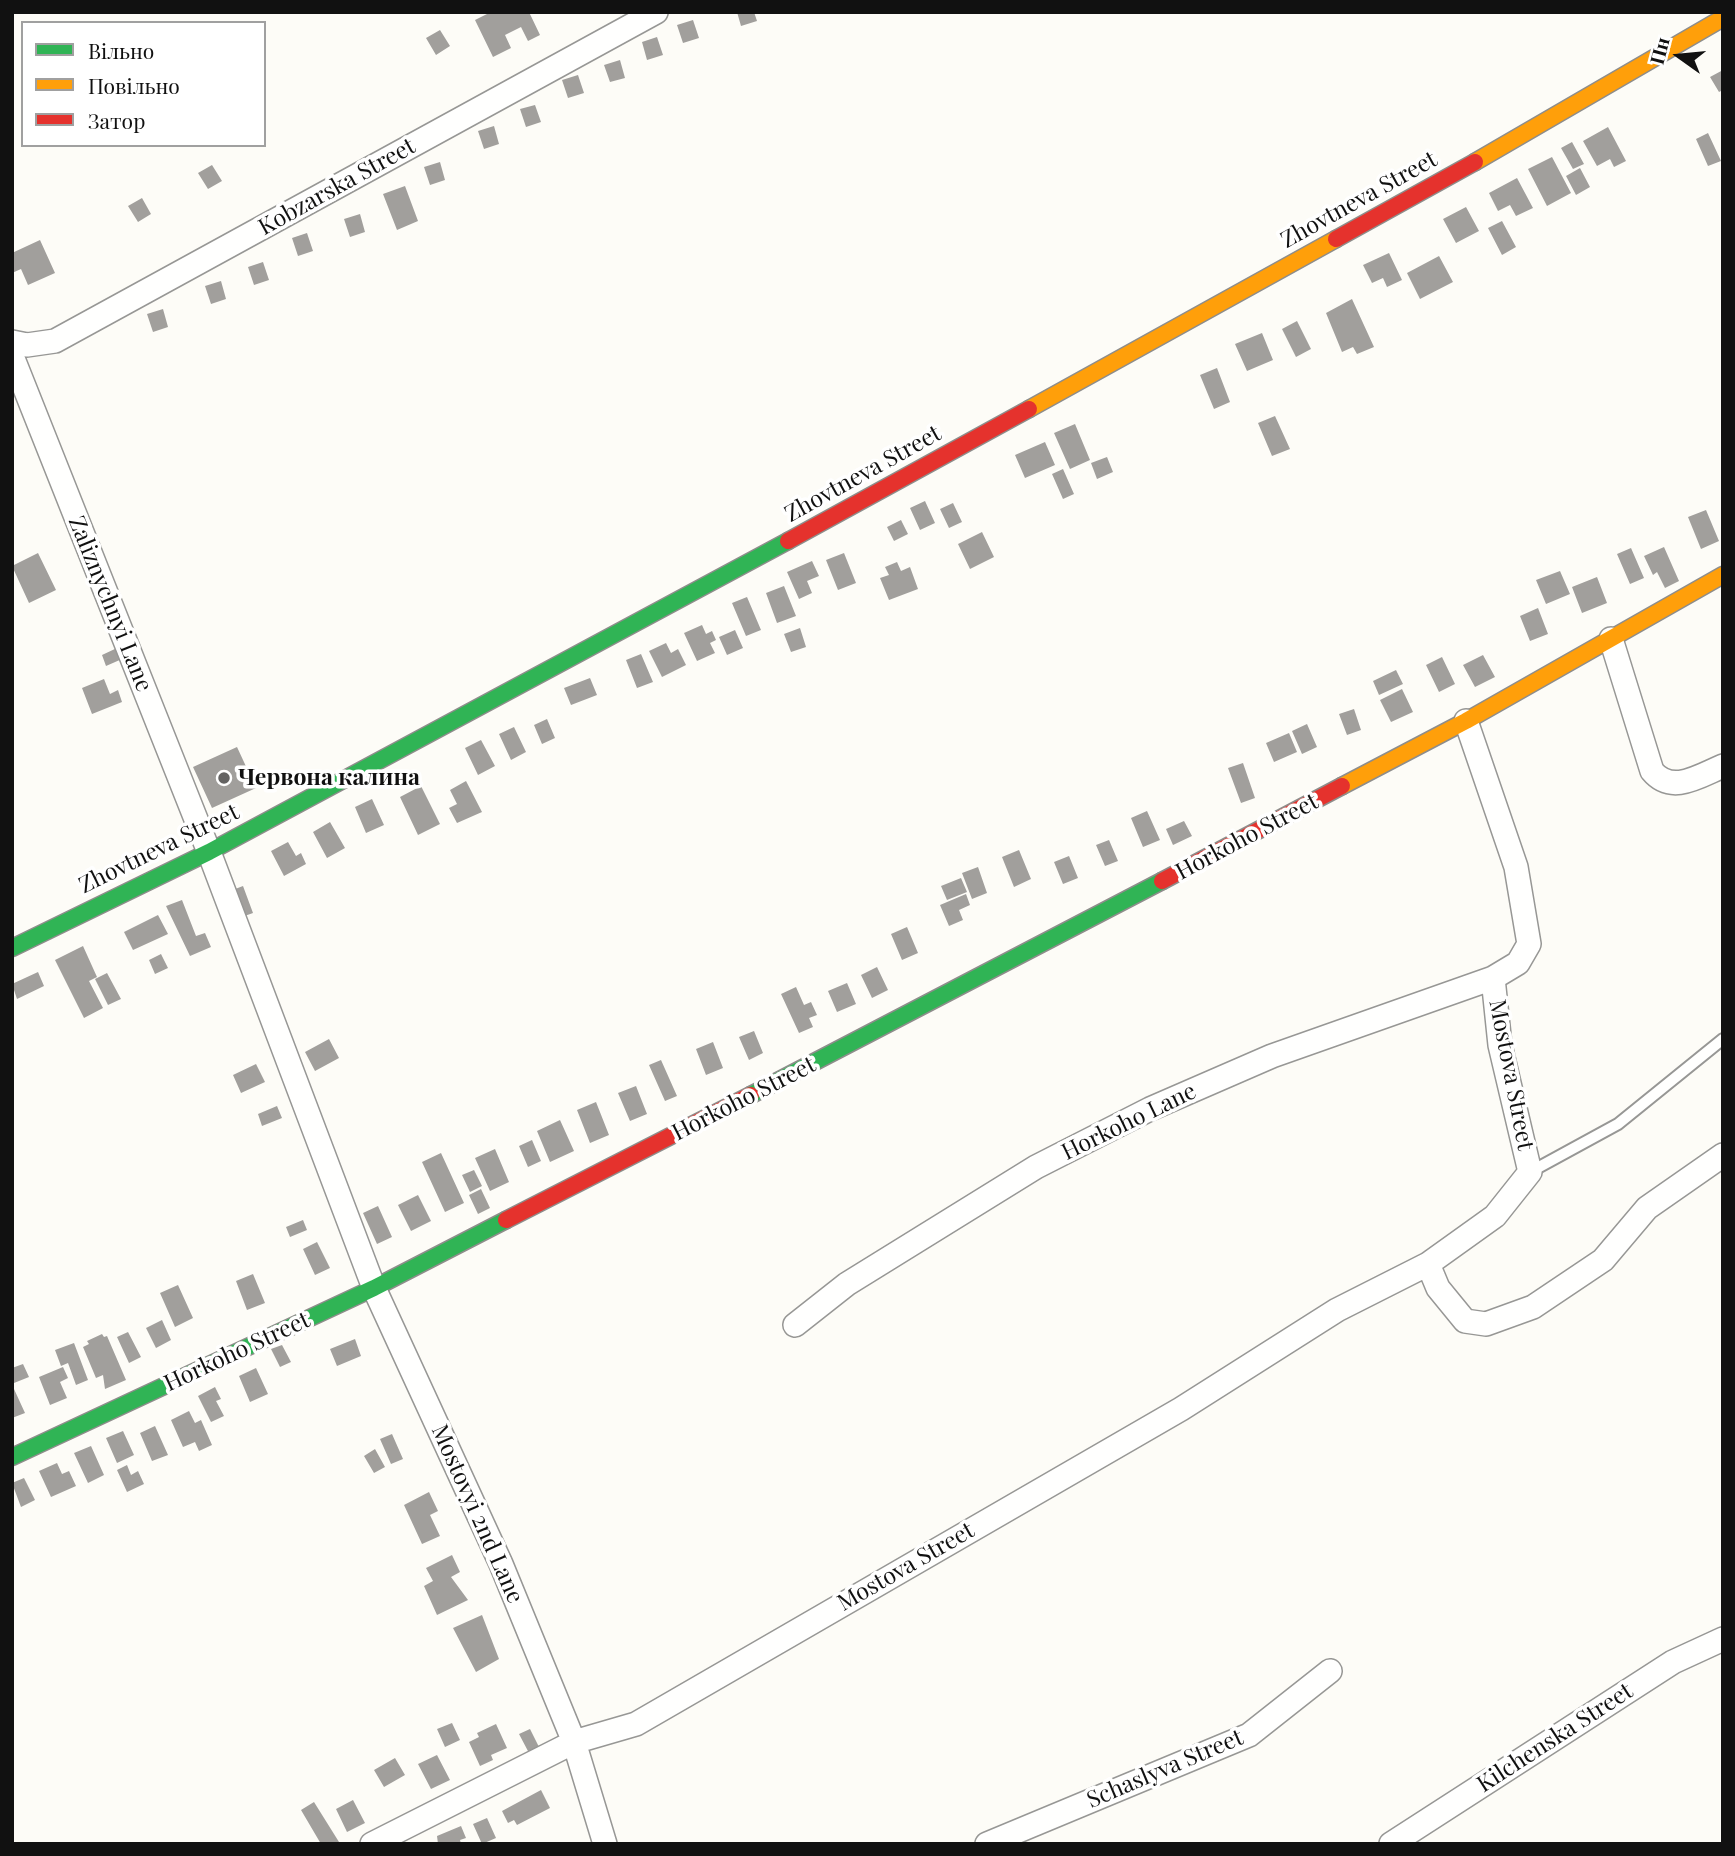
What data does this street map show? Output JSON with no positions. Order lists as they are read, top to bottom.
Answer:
{
  "streets": {
    "street": [
      "Kobzarska Street",
      "Zhovtneva Street",
      "Zaliznychnyi Lane",
      "Horkoho Street",
      "Mostova Street",
      "Horkoho Lane",
      "Mostovyi 2nd Lane",
      "Kilchenska Street",
      "Schaslyva Street"
    ]
  },
  "crossings": [
    ["Zhovtneva Street", "Zaliznychnyi Lane"],
    ["Zaliznychnyi Lane", "Horkoho Street"],
    ["Zaliznychnyi Lane", "Mostovyi 2nd Lane"],
    ["Horkoho Street", "Mostovyi 2nd Lane"],
    ["Mostova Street", "Horkoho Lane"],
    ["Mostova Street", "Mostovyi 2nd Lane"]
  ],
  "places": ["Червона калина"],
  "legend": ["Вільно", "Повільно", "Затор"],
  "north": "left"
}
